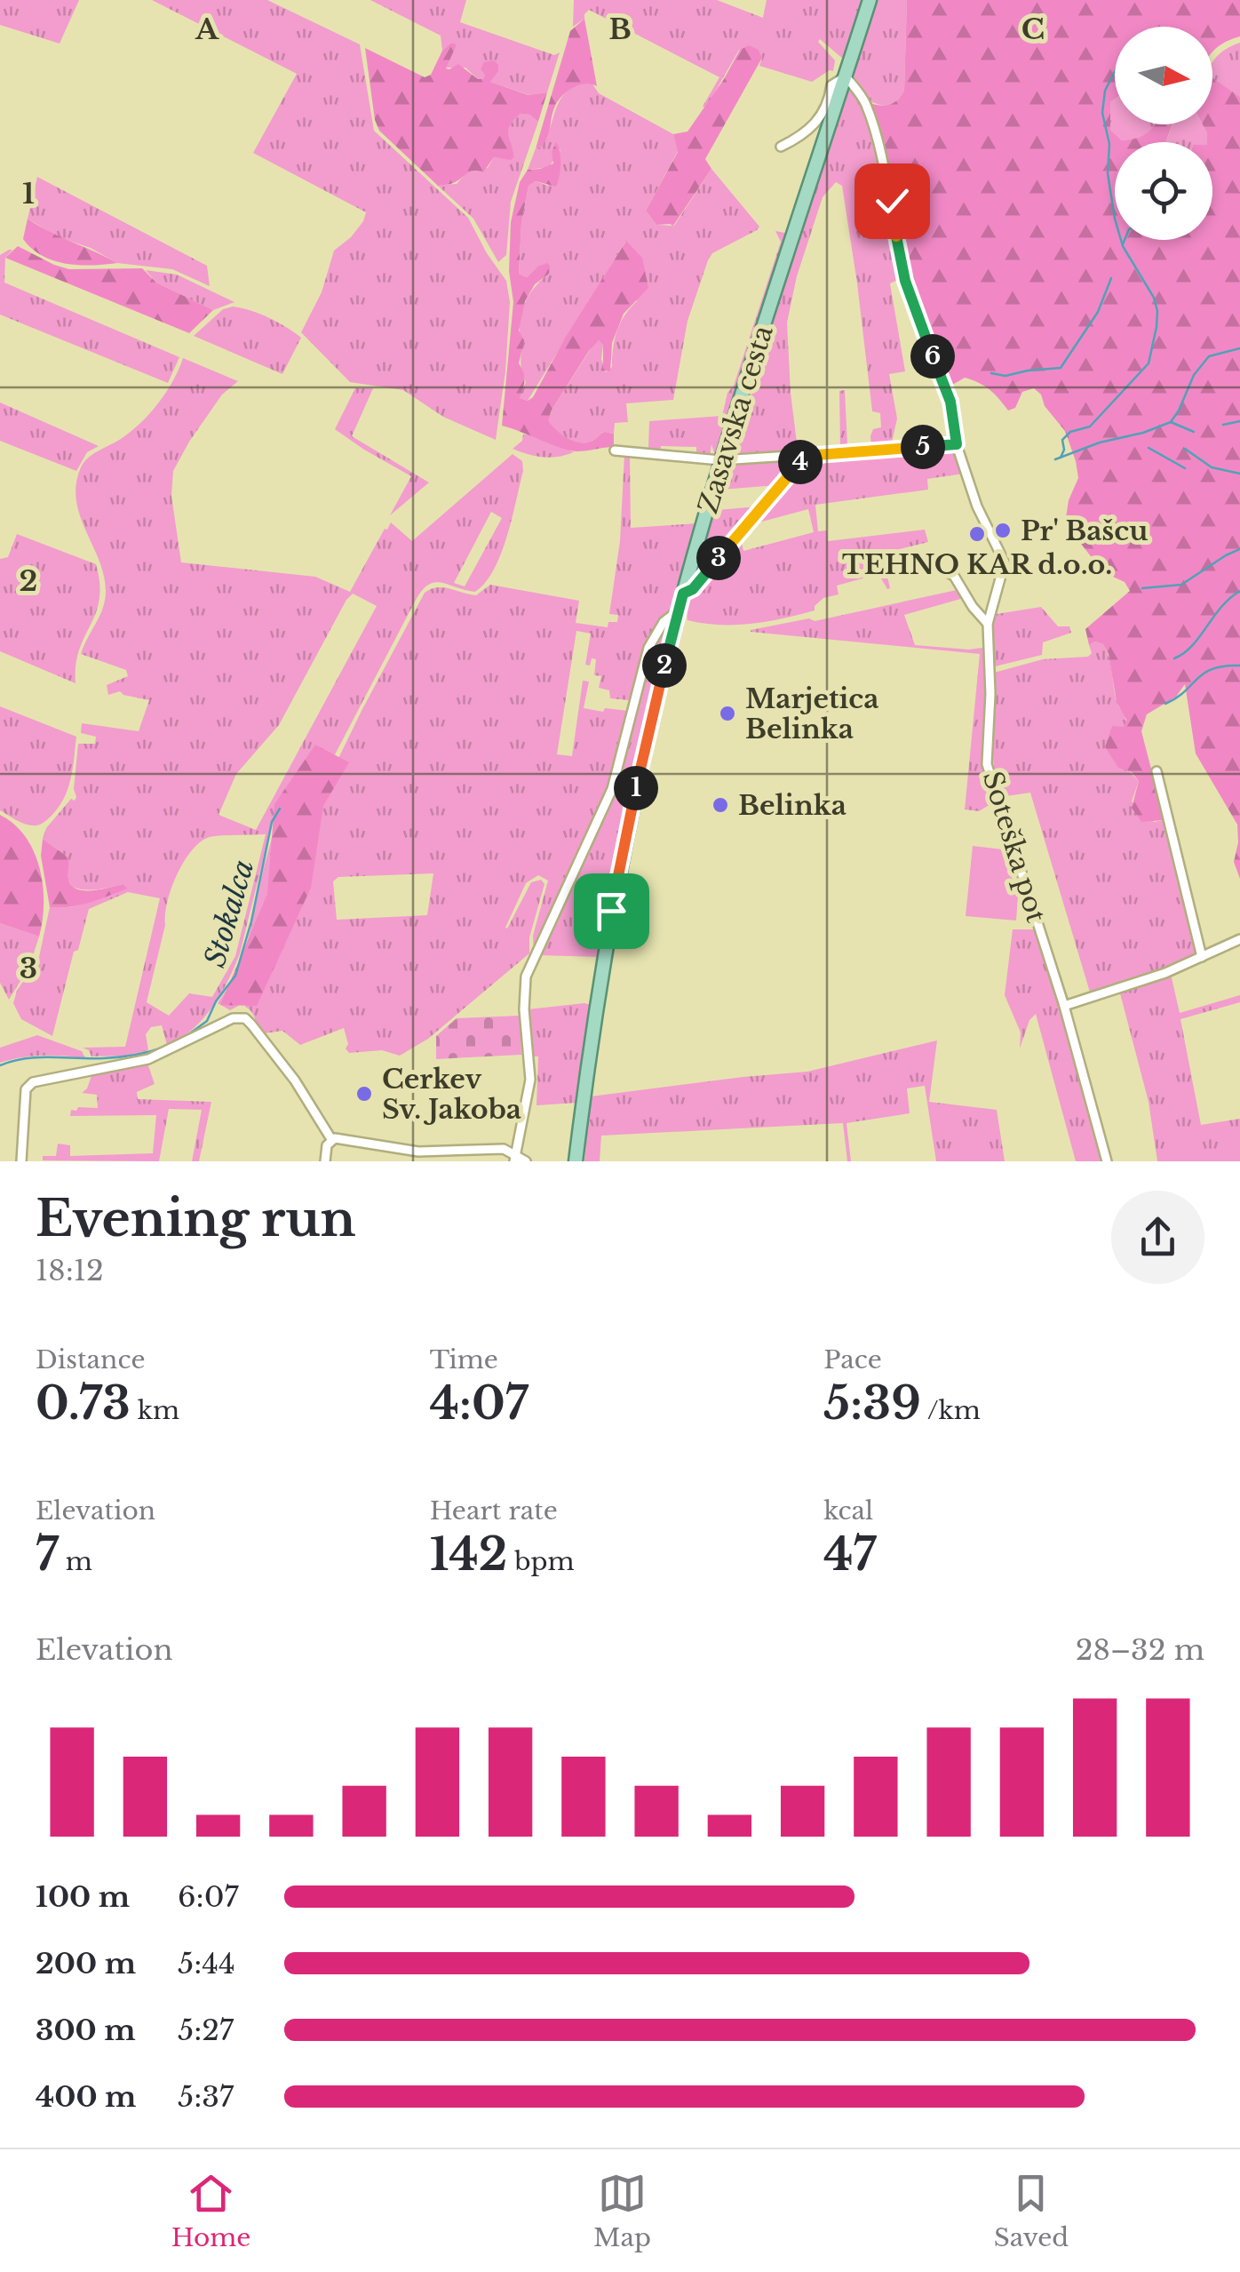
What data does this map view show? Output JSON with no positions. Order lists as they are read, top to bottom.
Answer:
{
  "streets": {
    "main road": ["Zasavska cesta"],
    "street": ["Soteška pot"]
  },
  "crossings": [
    ["Zasavska cesta", "Soteška pot"]
  ],
  "water": ["Stokalca"],
  "places": [
    "Pr' Bašcu",
    "TEHNO KAR d.o.o.",
    "Marjetica Belinka",
    "Belinka",
    "Cerkev Sv. Jakoba"
  ],
  "north": "right",
  "page": {
    "pins": [
      "6",
      "5",
      "4",
      "3",
      "2",
      "1"
    ],
    "heading": ["Evening run", "18:12"],
    "stats": [
      ["Distance", "0.73 km"],
      ["Time", "4:07"],
      ["Pace", "5:39 /km"],
      ["Elevation", "7 m"],
      ["Heart rate", "142 bpm"],
      ["kcal", "47"]
    ],
    "chart": ["Elevation", "28–32 m"],
    "list": [
      {
        "name": "100 m",
        "note": "6:07"
      },
      {
        "name": "200 m",
        "note": "5:44"
      },
      {
        "name": "300 m",
        "note": "5:27"
      },
      {
        "name": "400 m",
        "note": "5:37"
      }
    ],
    "tabs": ["Home", "Map", "Saved"]
  },
  "grid": {
    "columns": ["A", "B", "C"],
    "rows": ["1", "2", "3"]
  }
}
